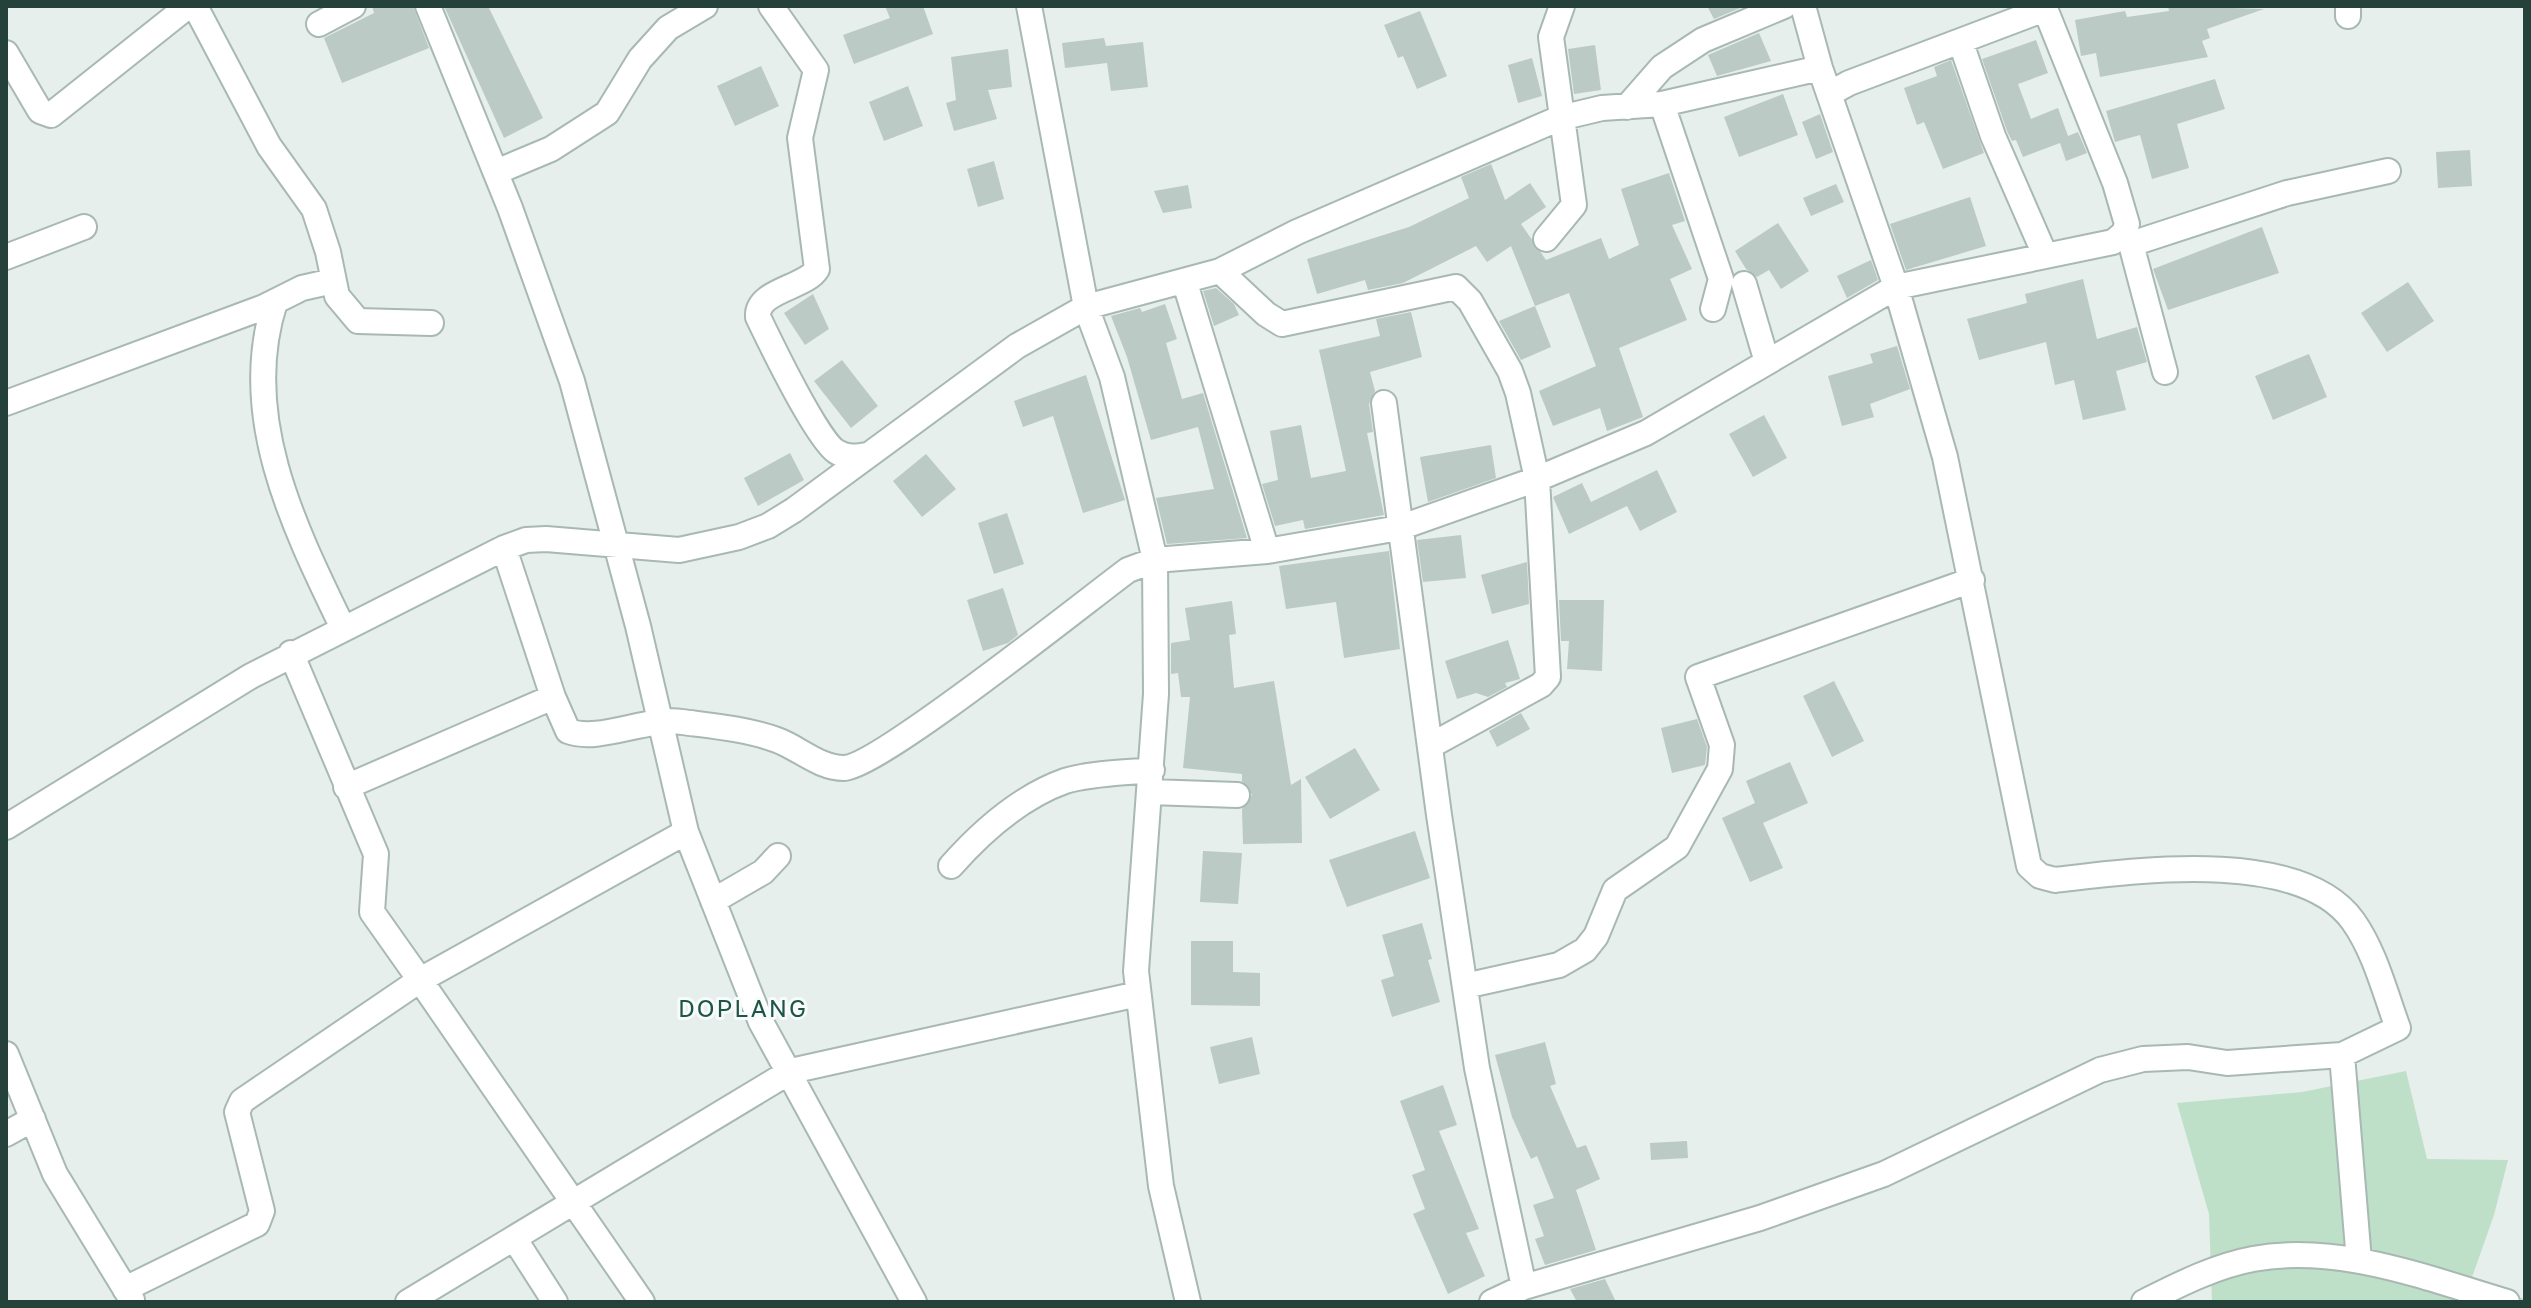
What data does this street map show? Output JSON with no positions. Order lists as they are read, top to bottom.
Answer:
{
  "districts": ["DOPLANG"]
}
